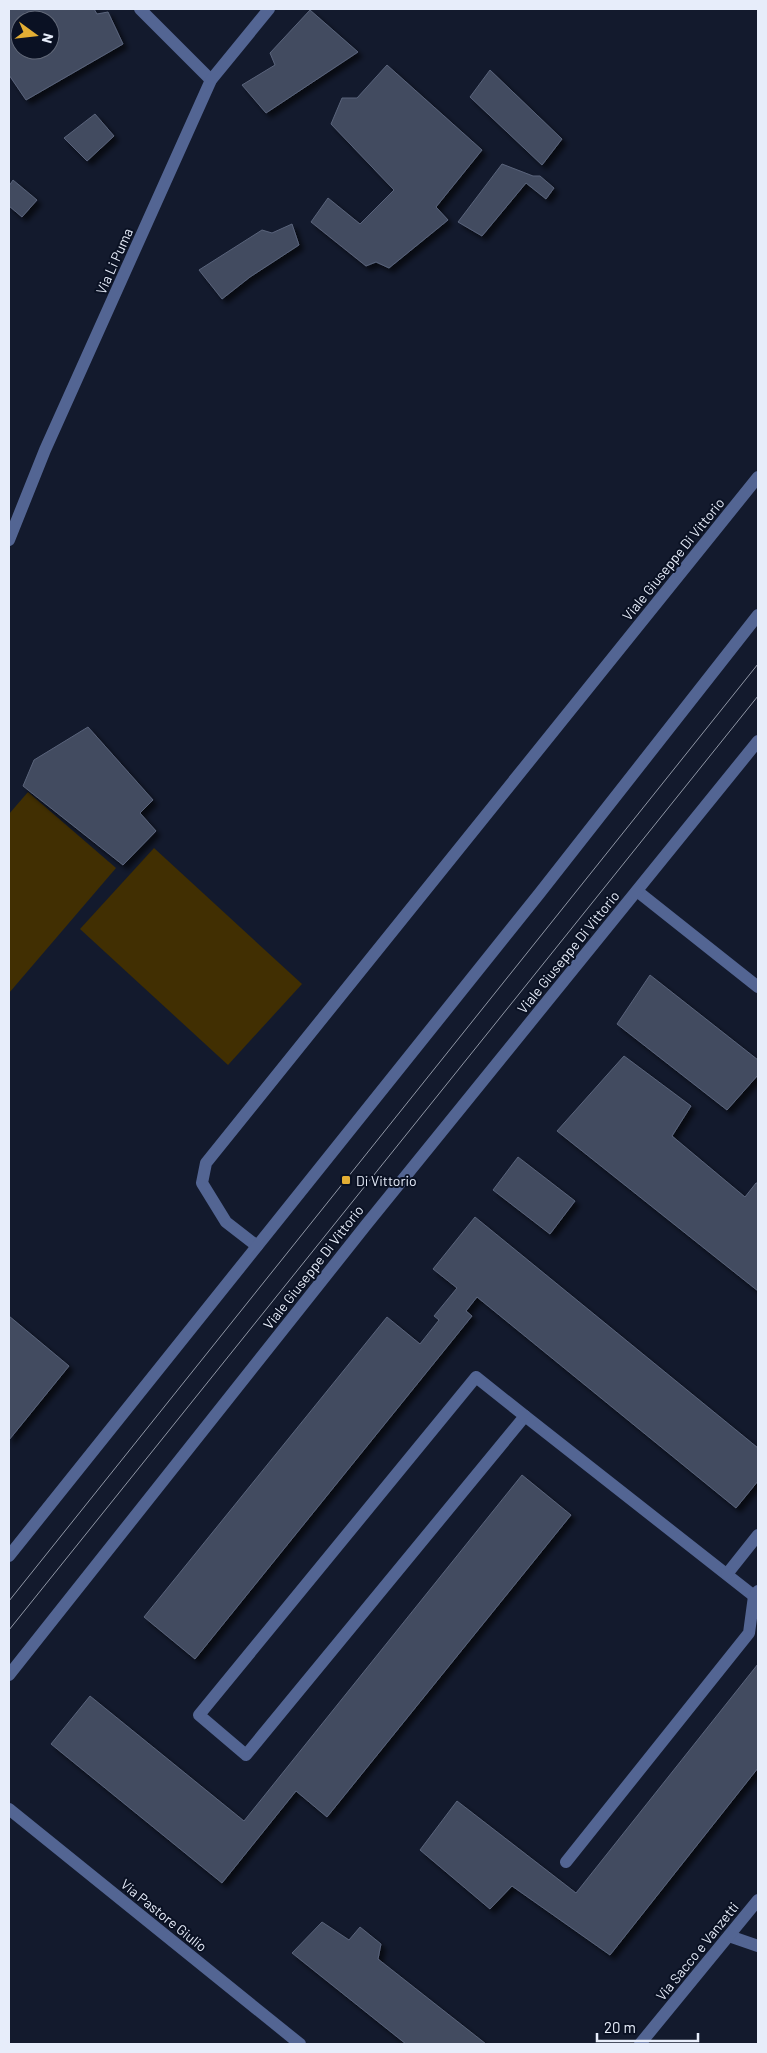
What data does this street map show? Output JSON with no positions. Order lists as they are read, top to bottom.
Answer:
{
  "streets": {
    "street": [
      "Via Li Puma",
      "Viale Giuseppe Di Vittorio",
      "Via Pastore Giulio",
      "Via Sacco e Vanzetti"
    ]
  },
  "places": {
    "transit": ["Di Vittorio"]
  },
  "scale_bar": "20 m",
  "north": "right"
}
